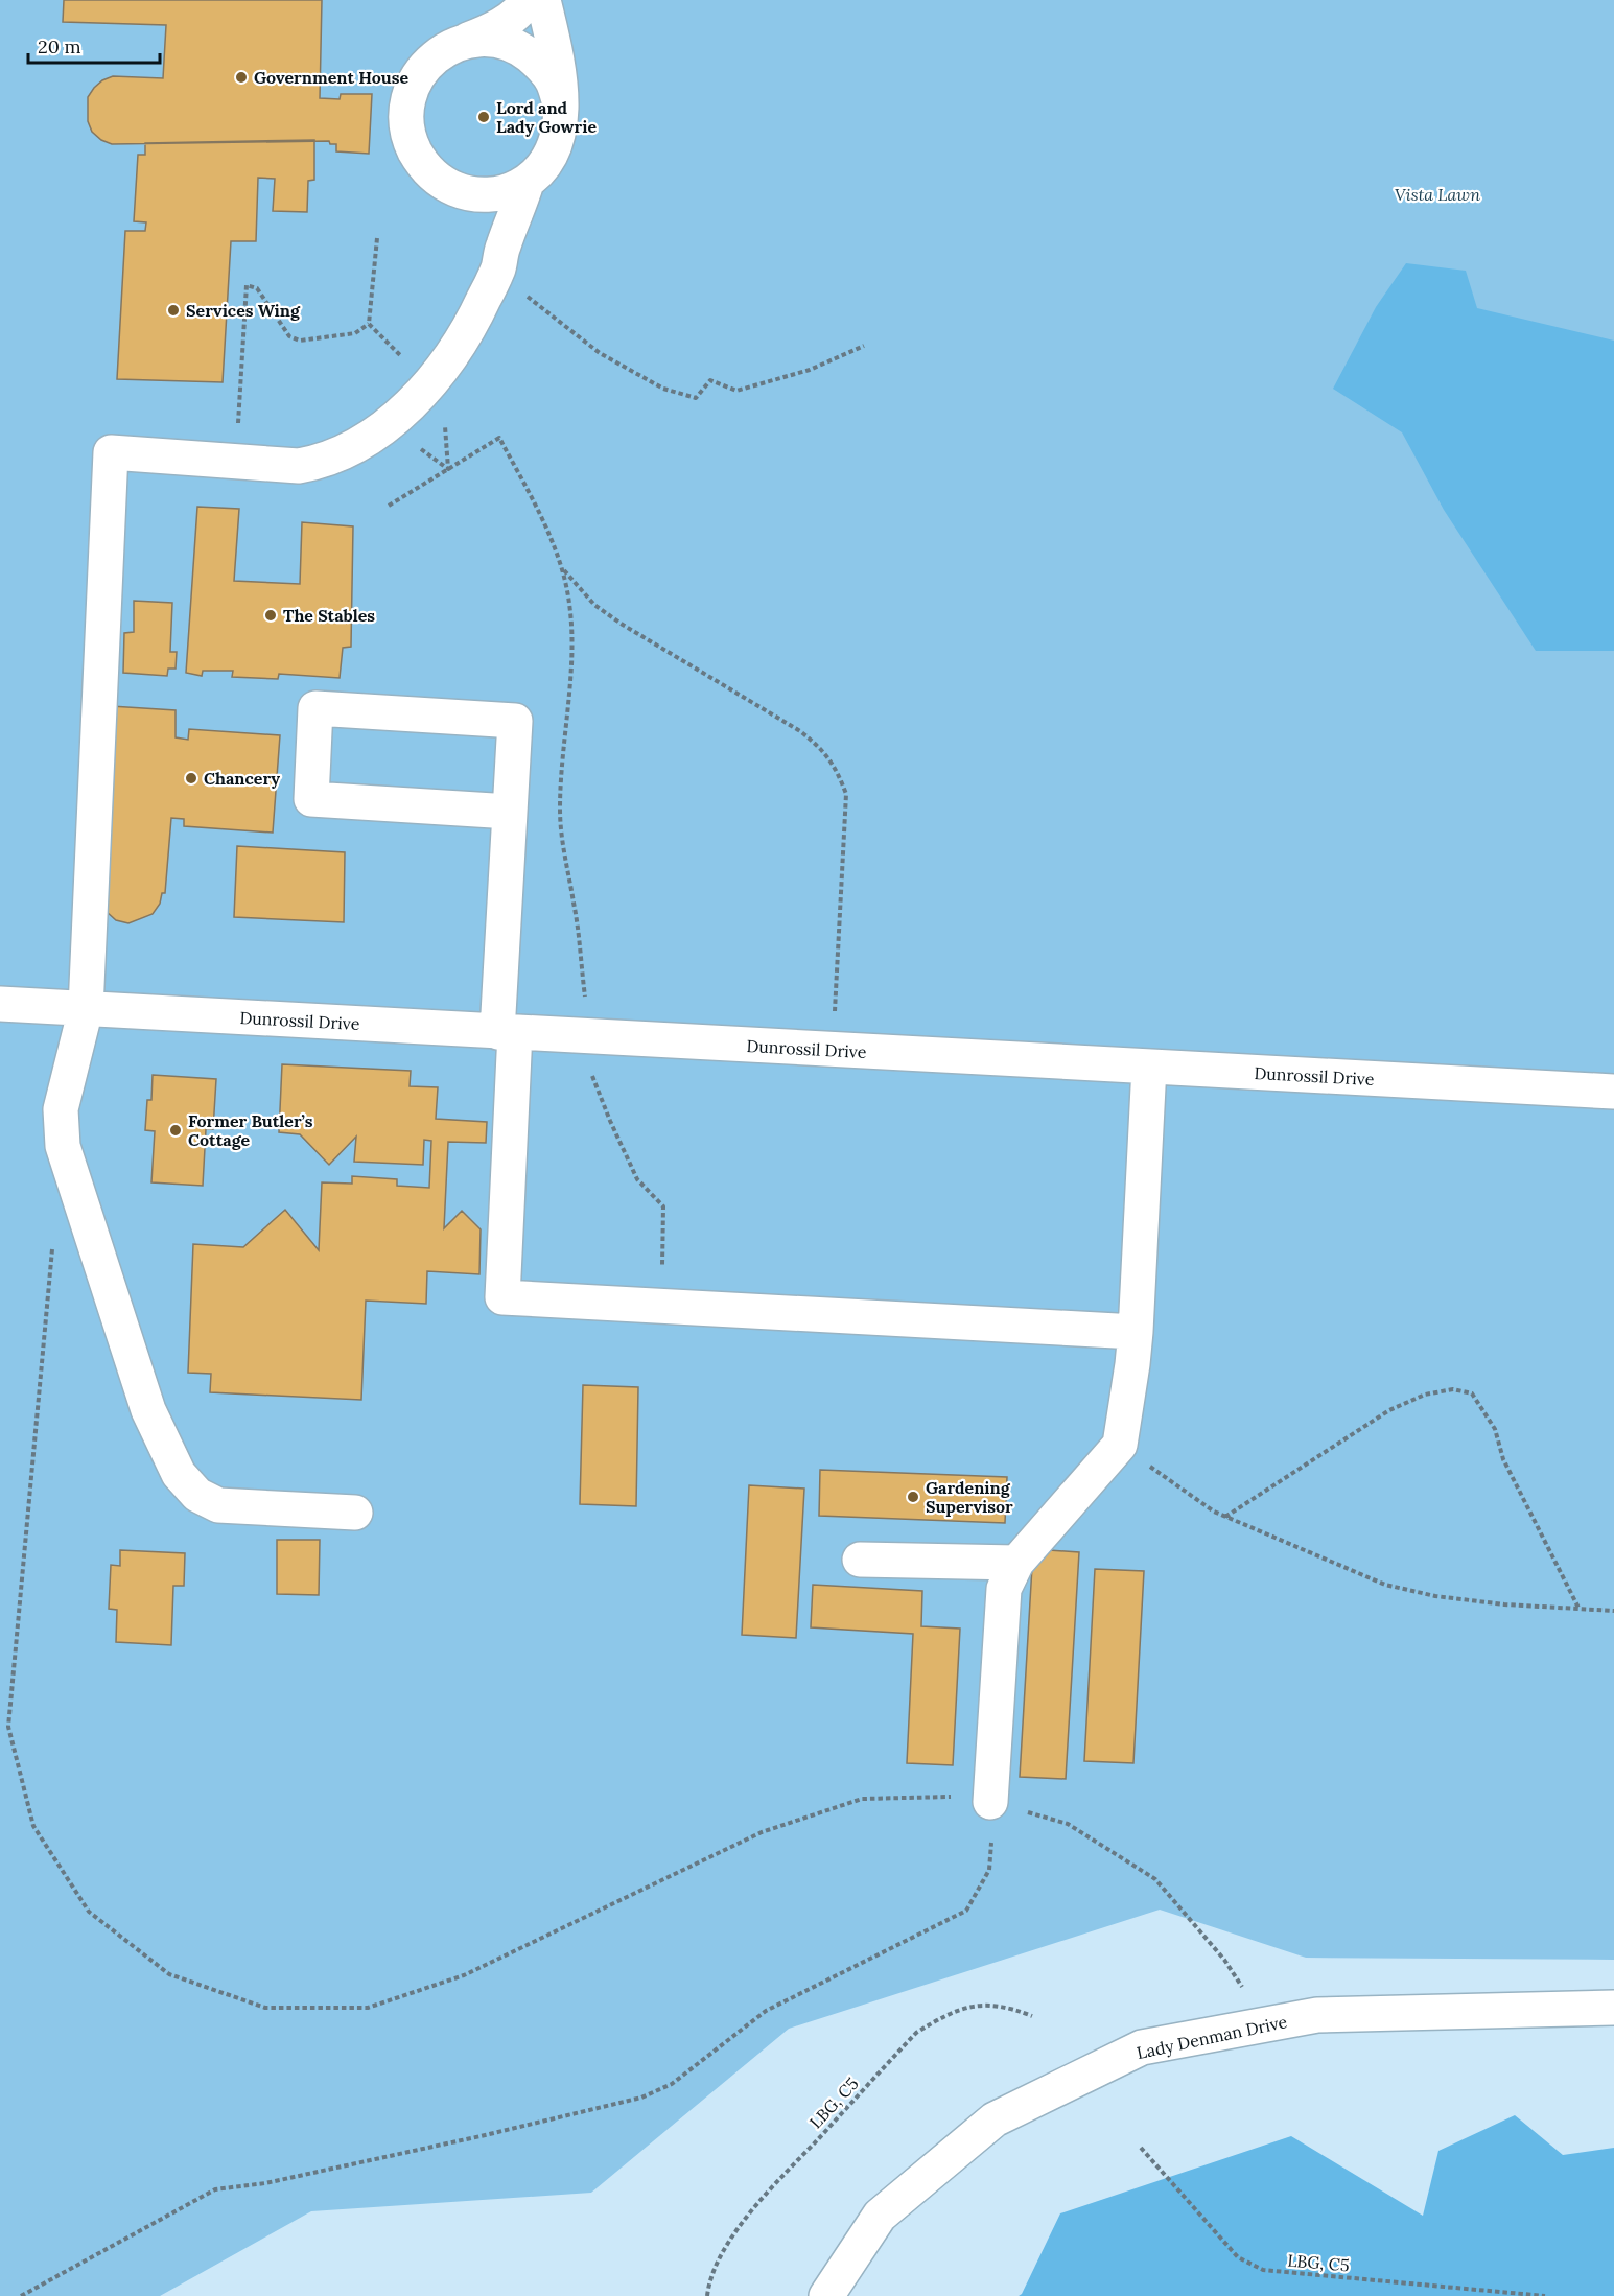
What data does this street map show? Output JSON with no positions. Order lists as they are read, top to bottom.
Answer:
{
  "streets": {
    "street": ["Dunrossil Drive", "Lady Denman Drive"],
    "path": ["LBG, C5"]
  },
  "parks": ["Vista Lawn"],
  "places": [
    "Government House",
    "Lord and Lady Gowrie",
    "Services Wing",
    "The Stables",
    "Chancery",
    "Former Butler’s Cottage",
    "Gardening Supervisor"
  ],
  "scale_bar": "20 m"
}
